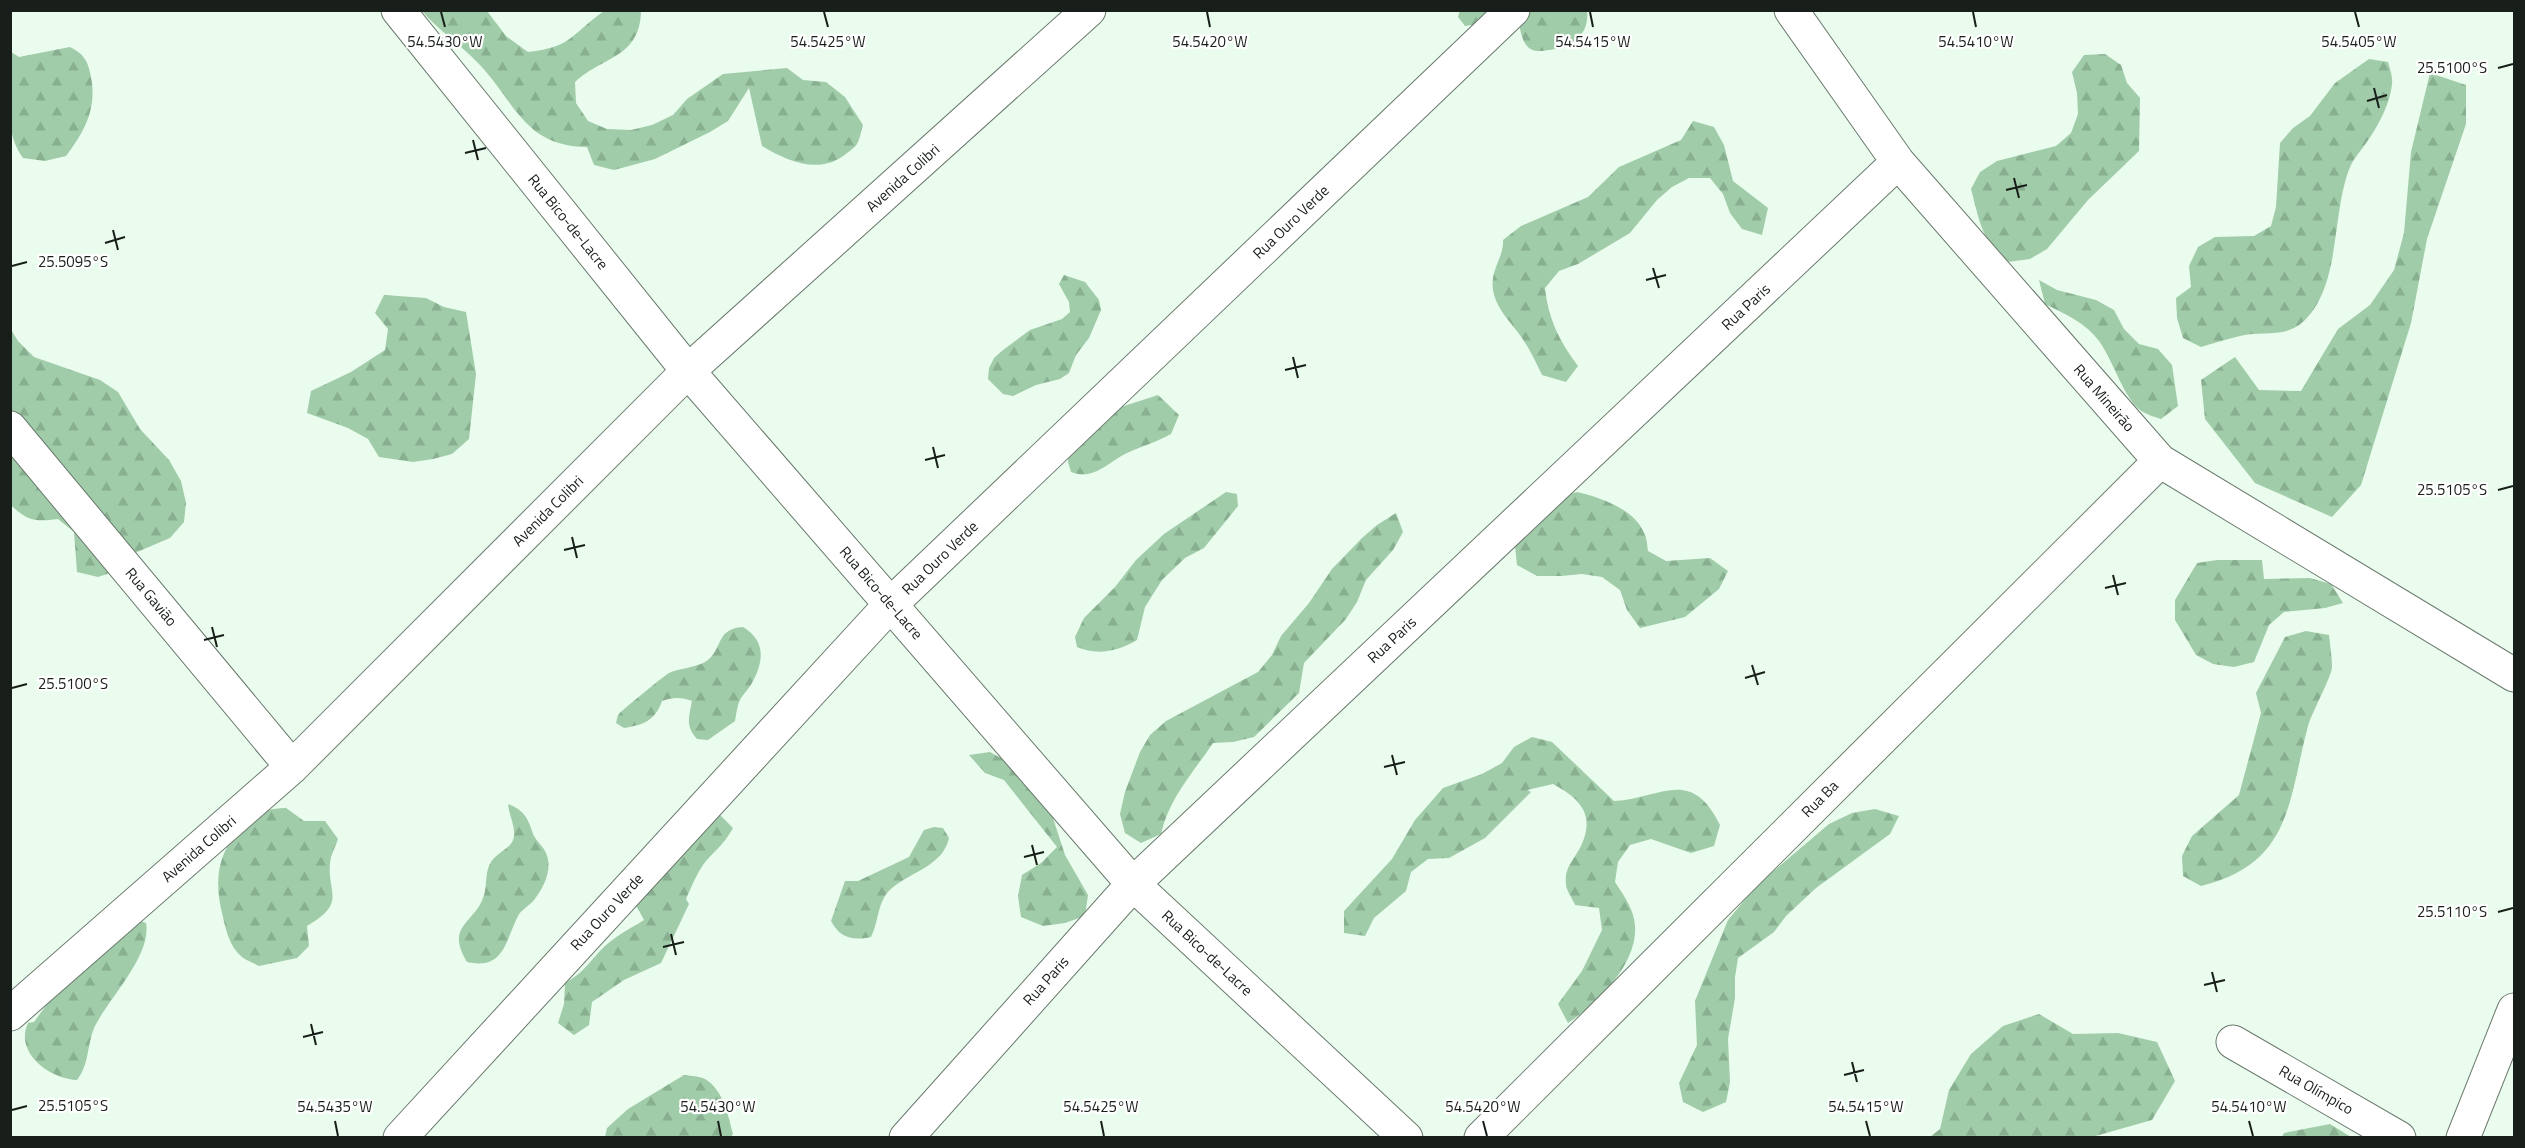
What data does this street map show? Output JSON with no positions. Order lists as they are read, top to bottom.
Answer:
{
  "streets": {
    "street": [
      "Avenida Colibri",
      "Rua Bico-de-Lacre",
      "Rua Ouro Verde",
      "Rua Paris",
      "Rua Mineirão",
      "Rua Gavião",
      "Rua Ba",
      "Rua Olímpico"
    ]
  },
  "crossings": [
    ["Avenida Colibri", "Rua Bico-de-Lacre"],
    ["Avenida Colibri", "Rua Gavião"],
    ["Rua Bico-de-Lacre", "Rua Ouro Verde"],
    ["Rua Bico-de-Lacre", "Rua Paris"],
    ["Rua Paris", "Rua Mineirão"],
    ["Rua Mineirão", "Rua Ba"]
  ],
  "coordinates": [
    "54.5430°W",
    "54.5425°W",
    "54.5420°W",
    "54.5415°W",
    "54.5410°W",
    "54.5405°W",
    "25.5100°S",
    "25.5095°S",
    "25.5105°S",
    "25.5110°S",
    "54.5435°W"
  ]
}
